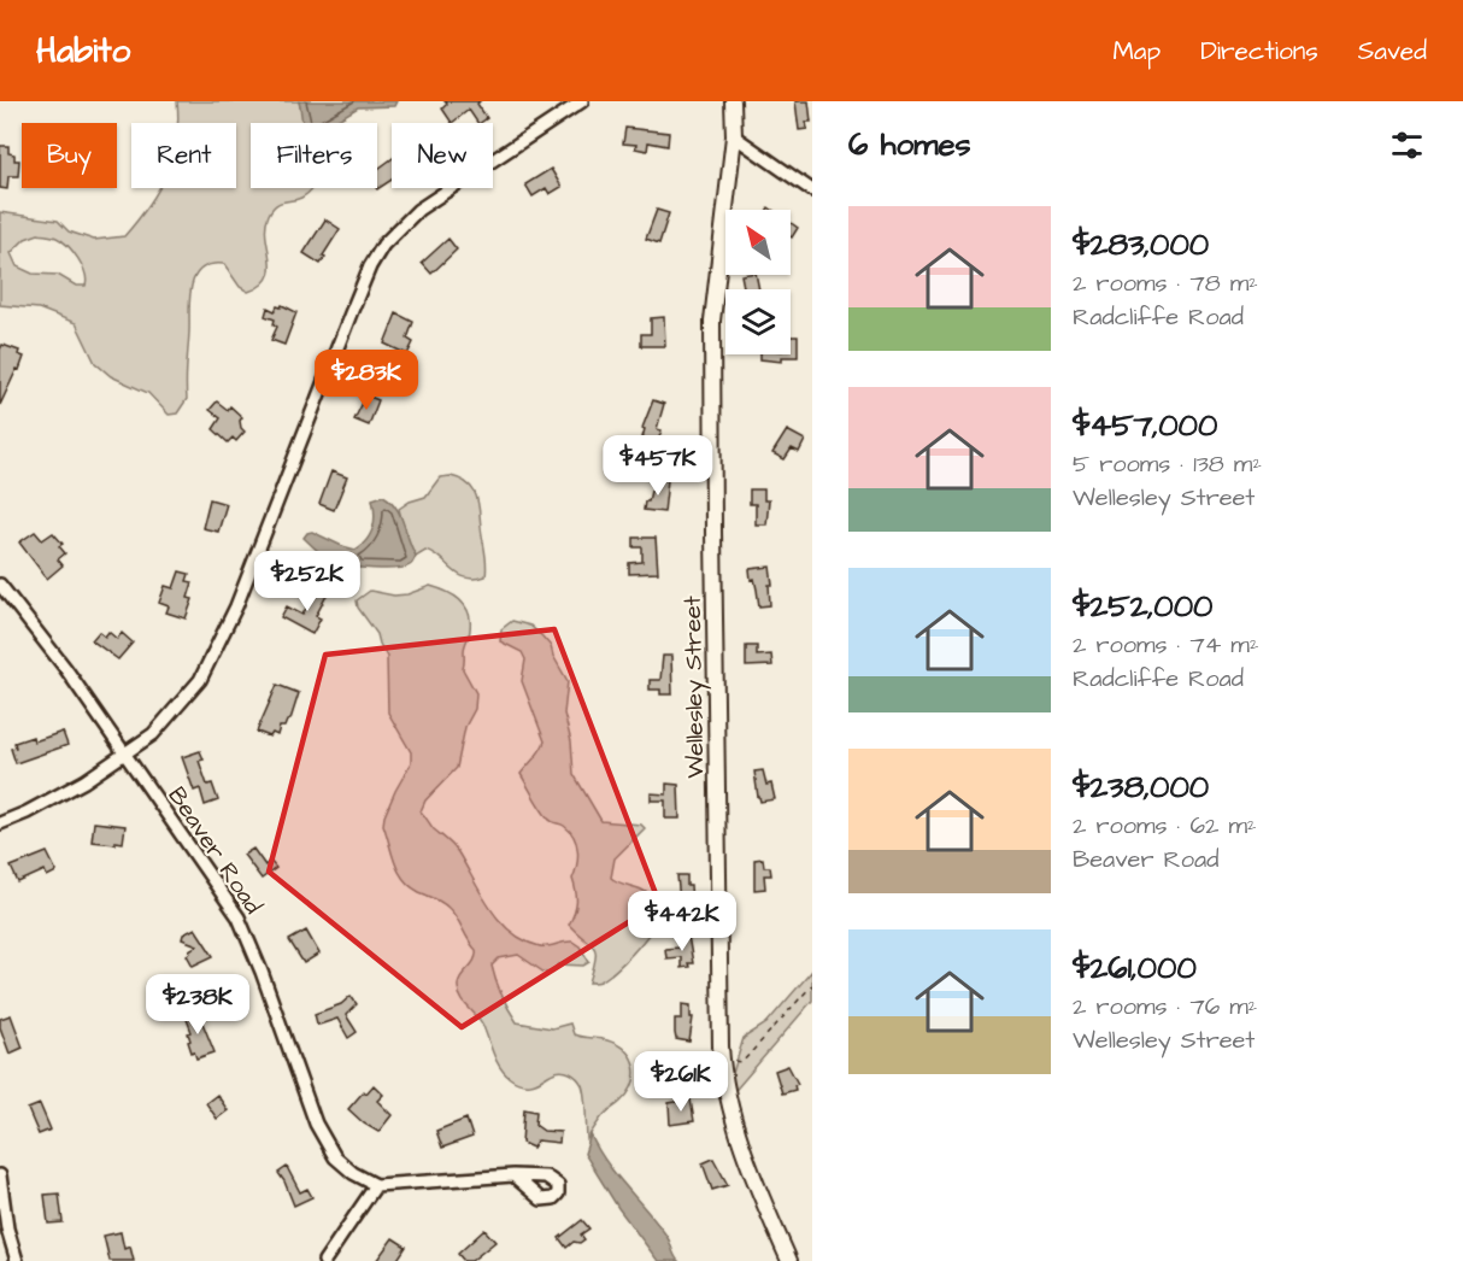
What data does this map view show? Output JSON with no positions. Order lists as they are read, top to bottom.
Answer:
{
  "streets": {
    "main road": ["Wellesley Street"],
    "street": ["Beaver Road"]
  },
  "north": "top left",
  "page": {
    "header": "Habito",
    "nav": ["Map", "Directions", "Saved"],
    "heading": "6 homes",
    "chip": [
      "Buy",
      "Rent",
      "Filters",
      "New"
    ],
    "list": [
      {
        "name": "$283,000",
        "note": "2 rooms · 78 m² · Radcliffe Road"
      },
      {
        "name": "$457,000",
        "note": "5 rooms · 138 m² · Wellesley Street"
      },
      {
        "name": "$252,000",
        "note": "2 rooms · 74 m² · Radcliffe Road"
      },
      {
        "name": "$238,000",
        "note": "2 rooms · 62 m² · Beaver Road"
      },
      {
        "name": "$261,000",
        "note": "2 rooms · 76 m² · Wellesley Street"
      }
    ],
    "price": [
      "$283K",
      "$457K",
      "$252K",
      "$442K",
      "$238K",
      "$261K"
    ]
  }
}
